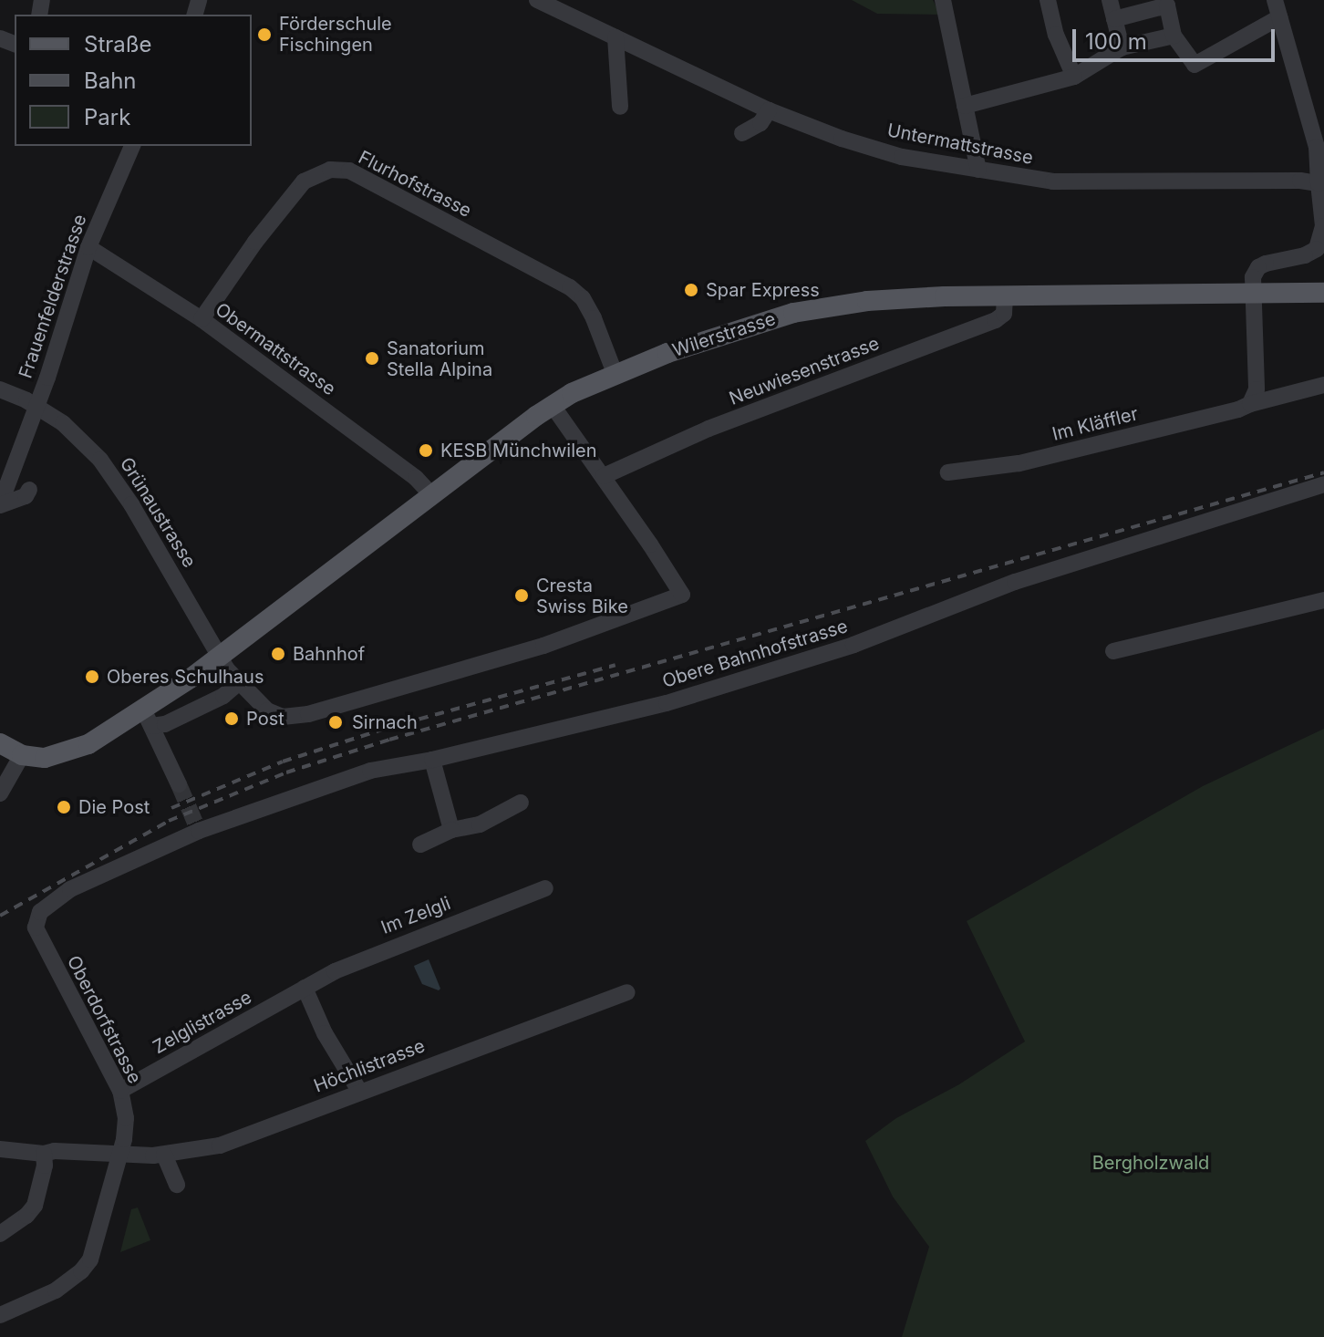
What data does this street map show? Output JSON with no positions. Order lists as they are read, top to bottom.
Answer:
{
  "streets": {
    "main road": ["Wilerstrasse"],
    "street": [
      "Untermattstrasse",
      "Flurhofstrasse",
      "Frauenfelderstrasse",
      "Obermattstrasse",
      "Neuwiesenstrasse",
      "Im Kläffler",
      "Grünaustrasse",
      "Obere Bahnhofstrasse",
      "Im Zelgli",
      "Oberdorfstrasse",
      "Zelglistrasse",
      "Höchlistrasse"
    ]
  },
  "crossings": [
    ["Flurhofstrasse", "Wilerstrasse"],
    ["Flurhofstrasse", "Obermattstrasse"],
    ["Frauenfelderstrasse", "Obermattstrasse"],
    ["Frauenfelderstrasse", "Grünaustrasse"],
    ["Wilerstrasse", "Obermattstrasse"],
    ["Wilerstrasse", "Neuwiesenstrasse"],
    ["Wilerstrasse", "Grünaustrasse"],
    ["Neuwiesenstrasse", "Grünaustrasse"],
    ["Obere Bahnhofstrasse", "Oberdorfstrasse"],
    ["Im Zelgli", "Zelglistrasse"],
    ["Oberdorfstrasse", "Zelglistrasse"],
    ["Oberdorfstrasse", "Höchlistrasse"]
  ],
  "parks": ["Bergholzwald"],
  "places": [
    "Förderschule Fischingen",
    "Spar Express",
    "Sanatorium Stella Alpina",
    "KESB Münchwilen",
    "Cresta Swiss Bike",
    "Bahnhof",
    "Oberes Schulhaus",
    "Post",
    "Sirnach",
    "Die Post"
  ],
  "legend": ["Straße", "Bahn", "Park"],
  "scale_bar": "100 m"
}
